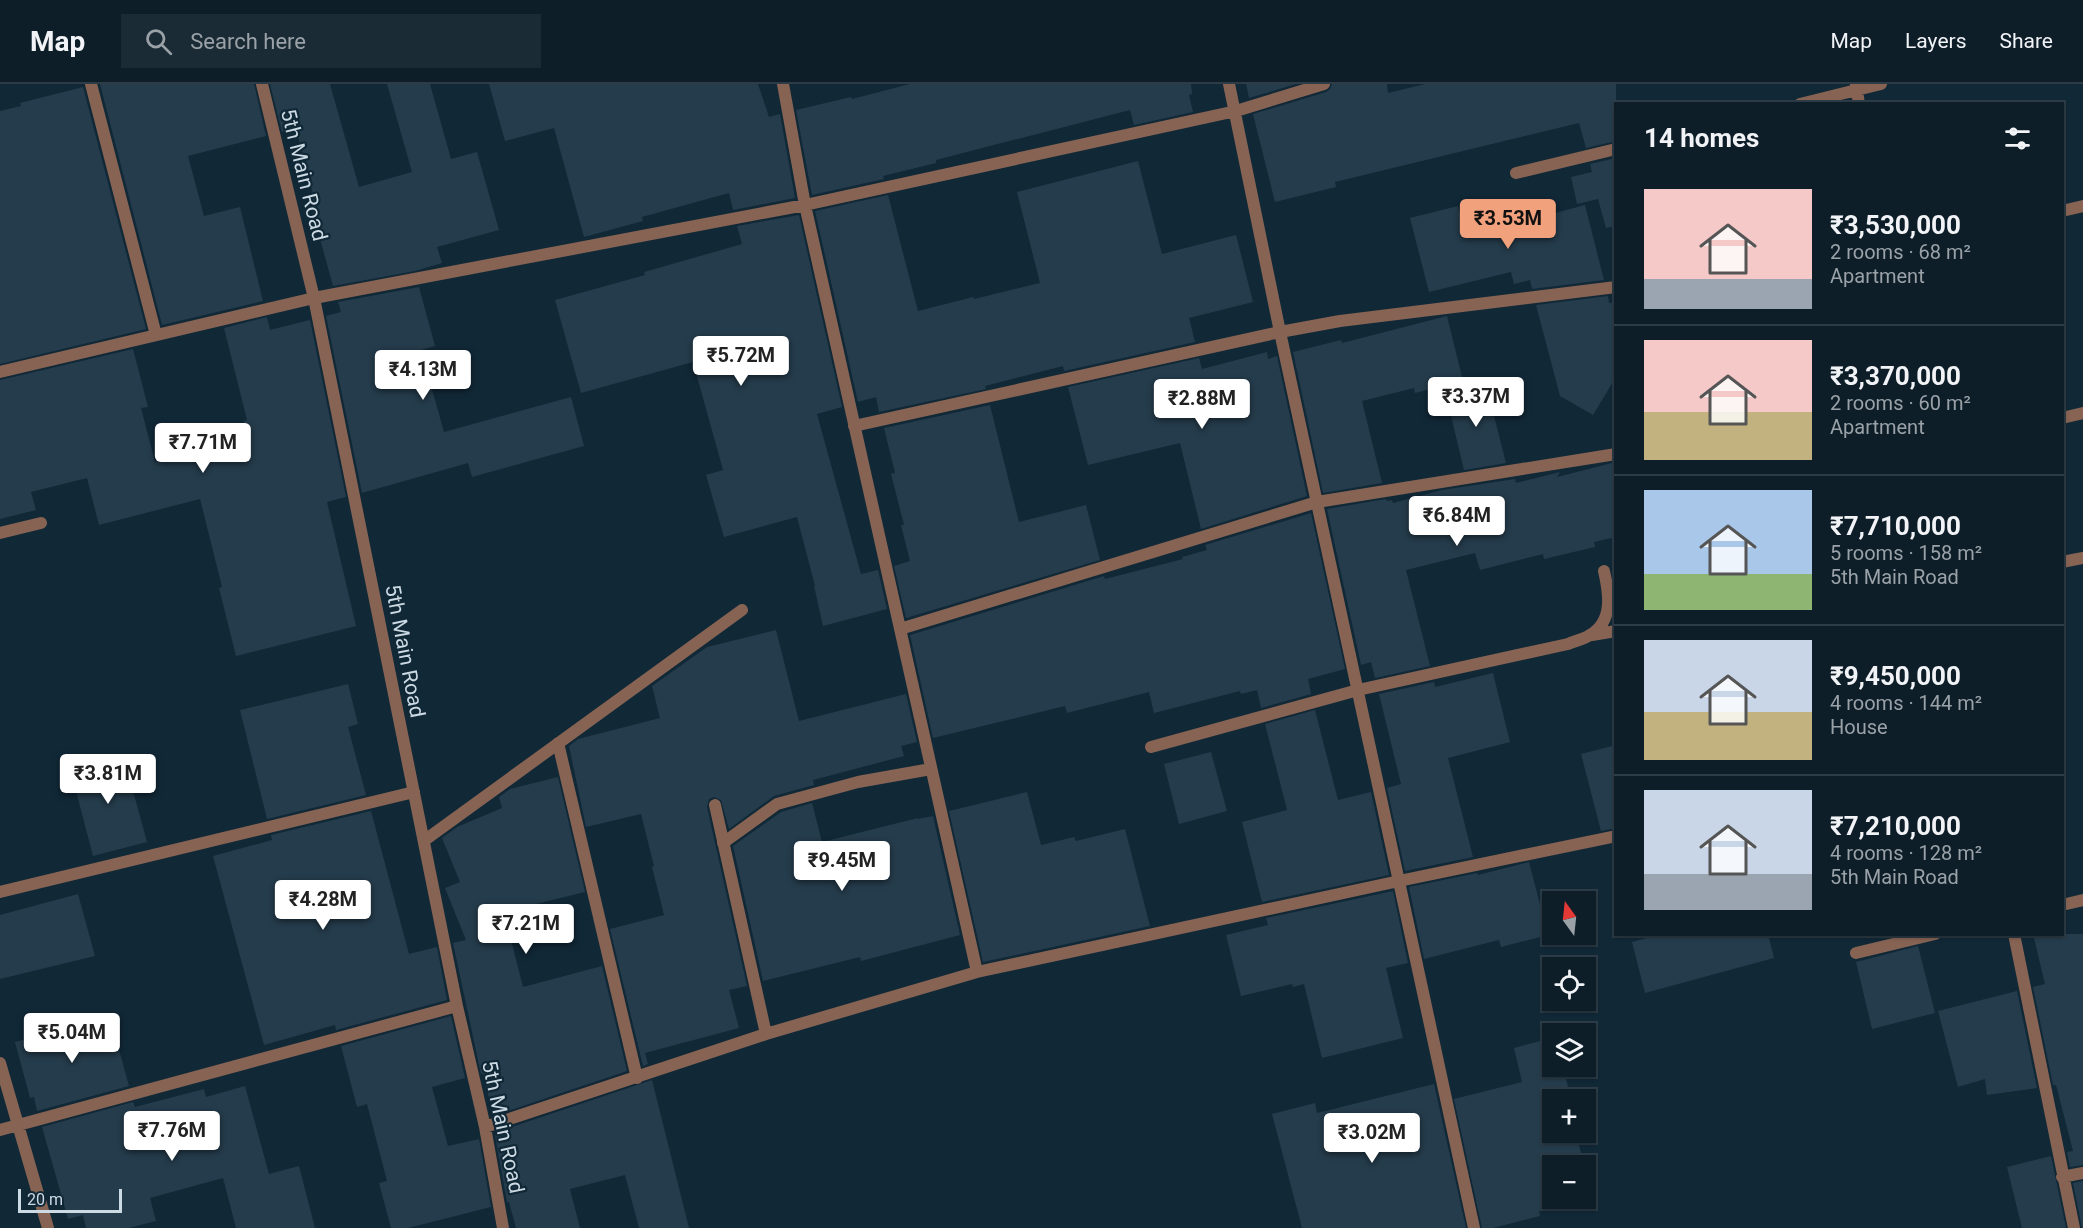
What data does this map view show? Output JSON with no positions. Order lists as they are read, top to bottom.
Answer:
{
  "streets": {
    "street": ["5th Main Road"]
  },
  "scale_bar": "20 m",
  "north": "top",
  "page": {
    "header": "Map",
    "search": "Search here",
    "nav": ["Map", "Layers", "Share"],
    "heading": "14 homes",
    "list": [
      {
        "name": "₹3,530,000",
        "note": "2 rooms · 68 m² · Apartment"
      },
      {
        "name": "₹3,370,000",
        "note": "2 rooms · 60 m² · Apartment"
      },
      {
        "name": "₹7,710,000",
        "note": "5 rooms · 158 m² · 5th Main Road"
      },
      {
        "name": "₹9,450,000",
        "note": "4 rooms · 144 m² · House"
      },
      {
        "name": "₹7,210,000",
        "note": "4 rooms · 128 m² · 5th Main Road"
      }
    ],
    "price": [
      "₹3.53M",
      "₹5.72M",
      "₹4.13M",
      "₹3.37M",
      "₹2.88M",
      "₹7.71M",
      "₹6.84M",
      "₹3.81M",
      "₹9.45M",
      "₹4.28M",
      "₹7.21M",
      "₹5.04M",
      "₹7.76M",
      "₹3.02M"
    ],
    "map_buttons": ["+", "−"],
    "scale": "20 m"
  }
}
